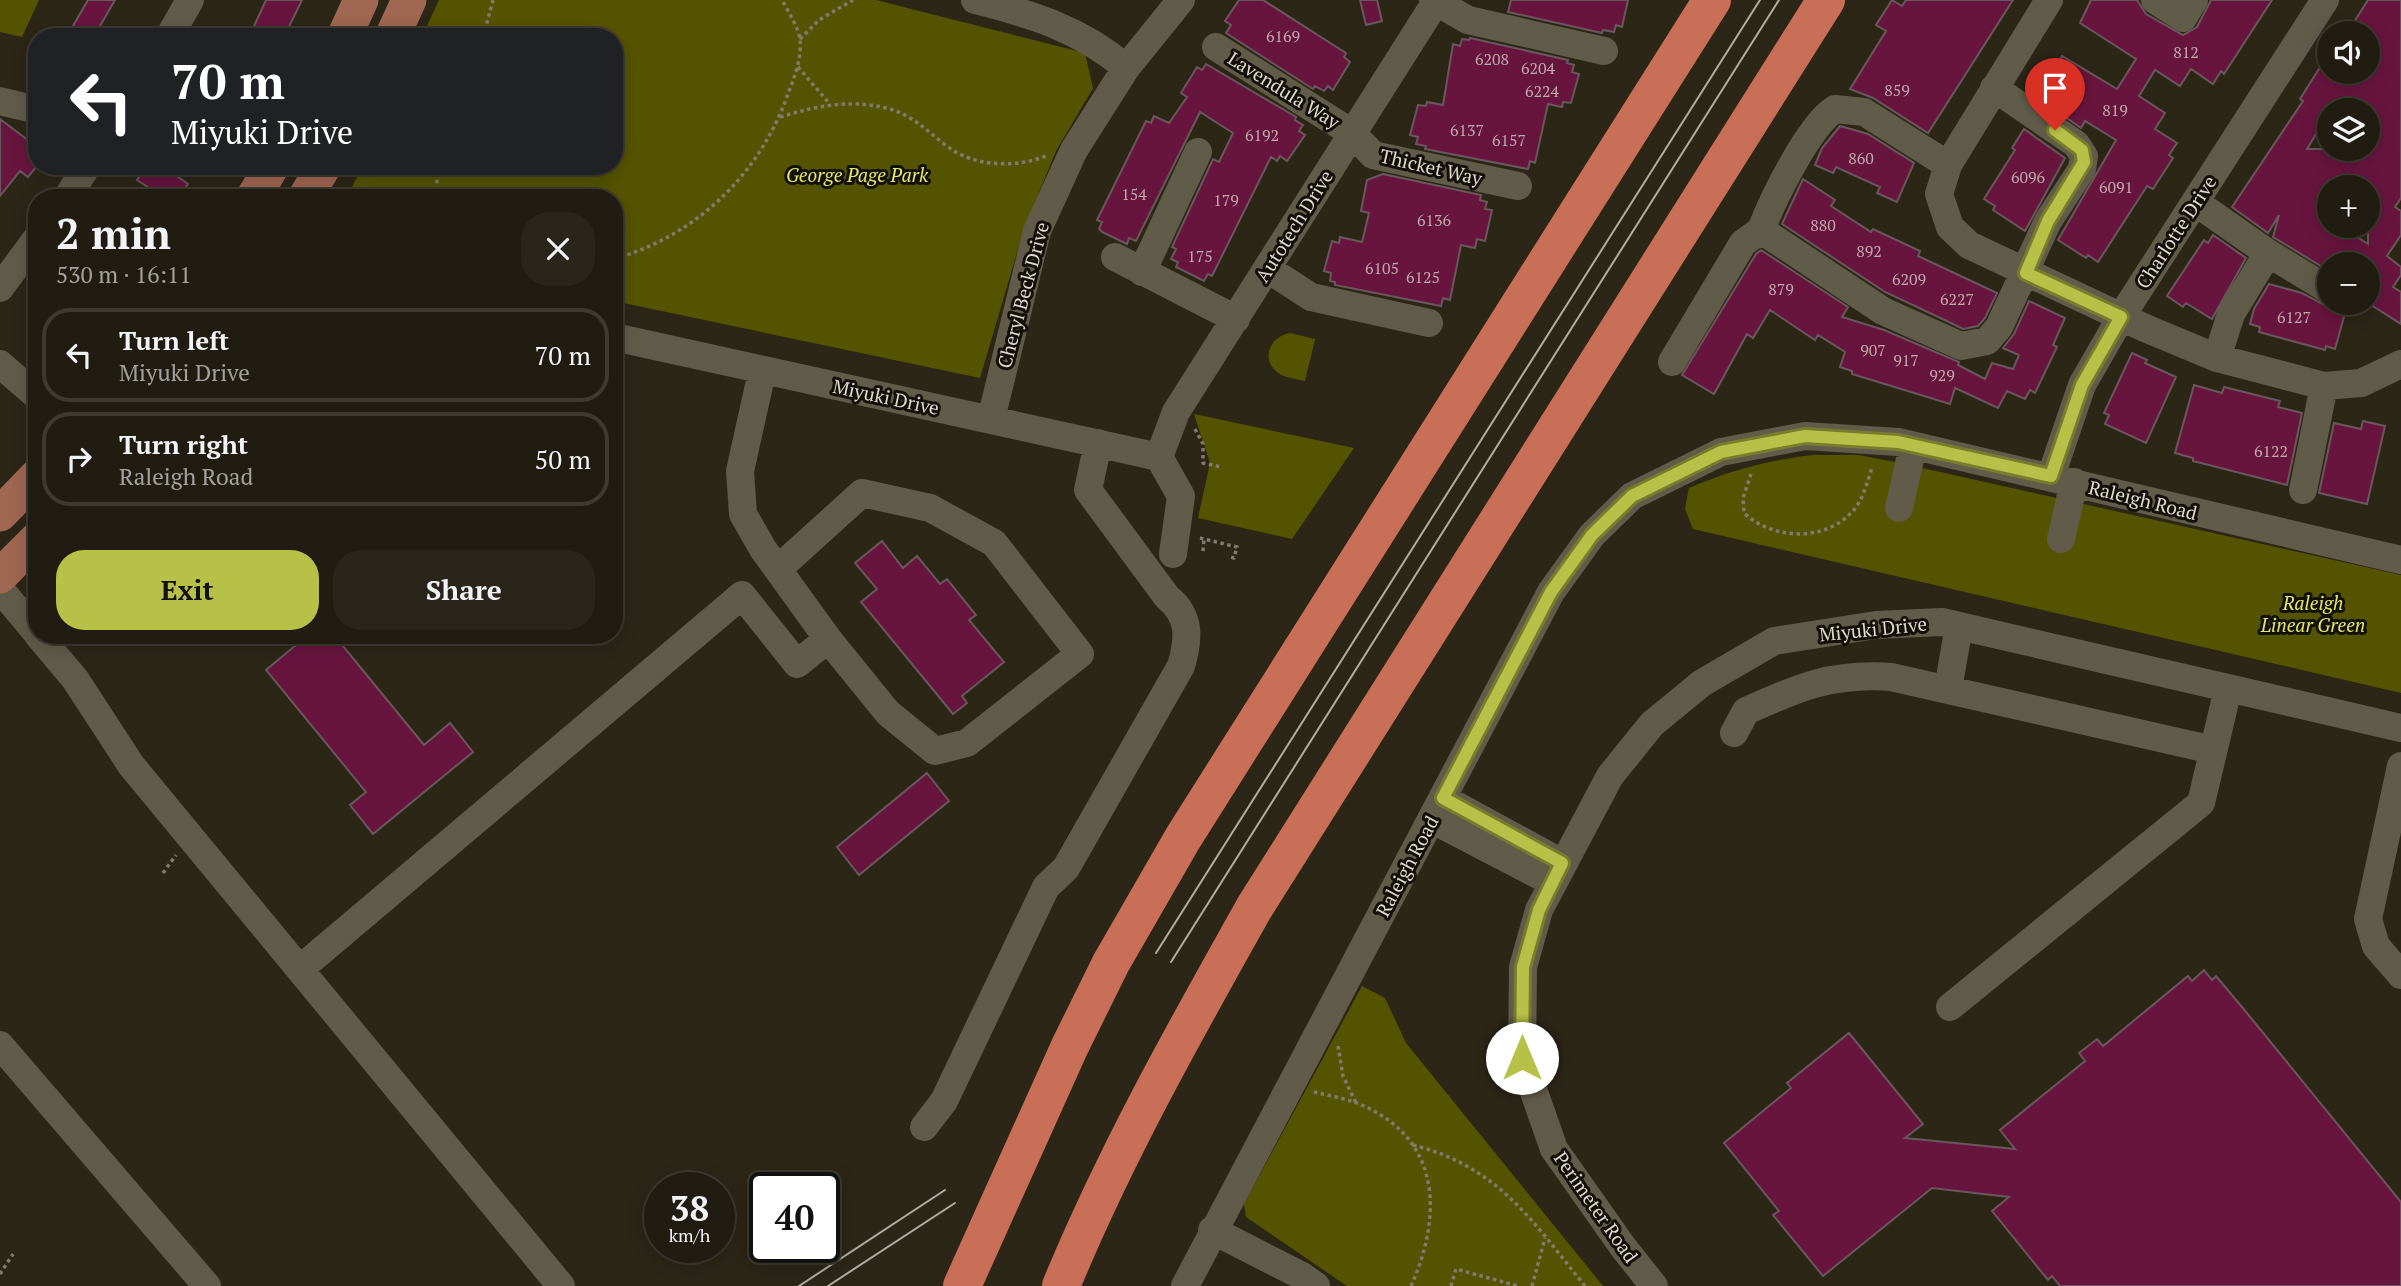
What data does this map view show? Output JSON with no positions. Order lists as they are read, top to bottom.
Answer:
{
  "streets": {
    "street": [
      "Lavendula Way",
      "Thicket Way",
      "Autotech Drive",
      "Charlotte Drive",
      "Cheryl Beck Drive",
      "Miyuki Drive",
      "Raleigh Road",
      "Perimeter Road"
    ]
  },
  "crossings": [
    ["Lavendula Way", "Thicket Way"],
    ["Lavendula Way", "Autotech Drive"],
    ["Thicket Way", "Autotech Drive"],
    ["Autotech Drive", "Miyuki Drive"],
    ["Charlotte Drive", "Raleigh Road"],
    ["Cheryl Beck Drive", "Miyuki Drive"],
    ["Miyuki Drive", "Perimeter Road"]
  ],
  "parks": ["George Page Park", "Raleigh Linear Green"],
  "house_numbers": [
    "6169",
    "812",
    "6208",
    "6204",
    "859",
    "6224",
    "819",
    "6137",
    "6192",
    "6157",
    "860",
    "6096",
    "6091",
    "154",
    "179",
    "6136",
    "880",
    "892",
    "175",
    "6105",
    "6125",
    "6209",
    "879",
    "6227",
    "6127",
    "907",
    "917",
    "929",
    "6122"
  ],
  "page": {
    "map_buttons": ["+", "−"],
    "turn": ["70 m", "Miyuki Drive"],
    "heading": ["2 min", "530 m · 16:11"],
    "list": [
      {
        "name": "Turn left",
        "note": "Miyuki Drive",
        "value": "70 m"
      },
      {
        "name": "Turn right",
        "note": "Raleigh Road",
        "value": "50 m"
      }
    ],
    "buttons": ["Exit", "Share"],
    "speed": "38 km/h",
    "limit": "40"
  }
}
